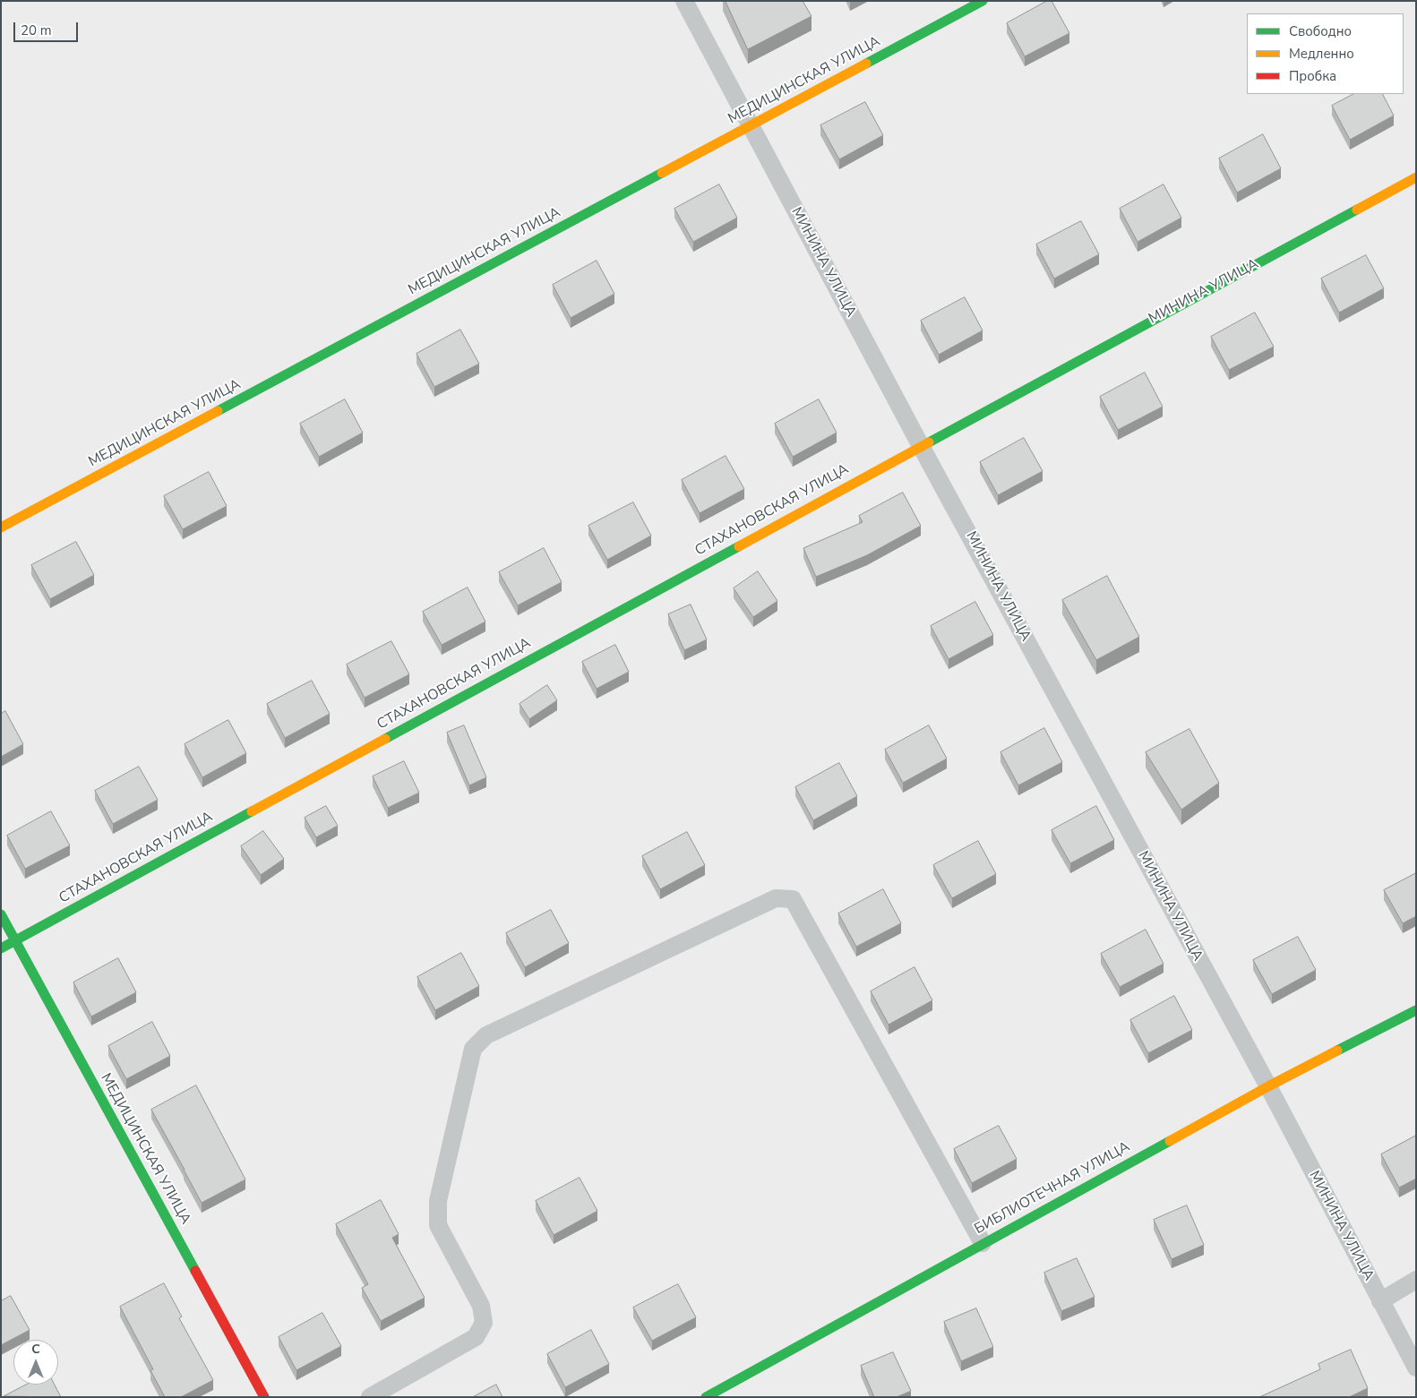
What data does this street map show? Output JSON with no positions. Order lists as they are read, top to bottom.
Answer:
{
  "streets": {
    "street": [
      "МЕДИЦИНСКАЯ УЛИЦА",
      "МИНИНА УЛИЦА",
      "СТАХАНОВСКАЯ УЛИЦА",
      "БИБЛИОТЕЧНАЯ УЛИЦА"
    ]
  },
  "crossings": [
    ["МЕДИЦИНСКАЯ УЛИЦА", "МИНИНА УЛИЦА"],
    ["МЕДИЦИНСКАЯ УЛИЦА", "СТАХАНОВСКАЯ УЛИЦА"],
    ["МИНИНА УЛИЦА", "СТАХАНОВСКАЯ УЛИЦА"],
    ["МИНИНА УЛИЦА", "БИБЛИОТЕЧНАЯ УЛИЦА"]
  ],
  "legend": ["Свободно", "Медленно", "Пробка"],
  "scale_bar": "20 m",
  "north": "top"
}
